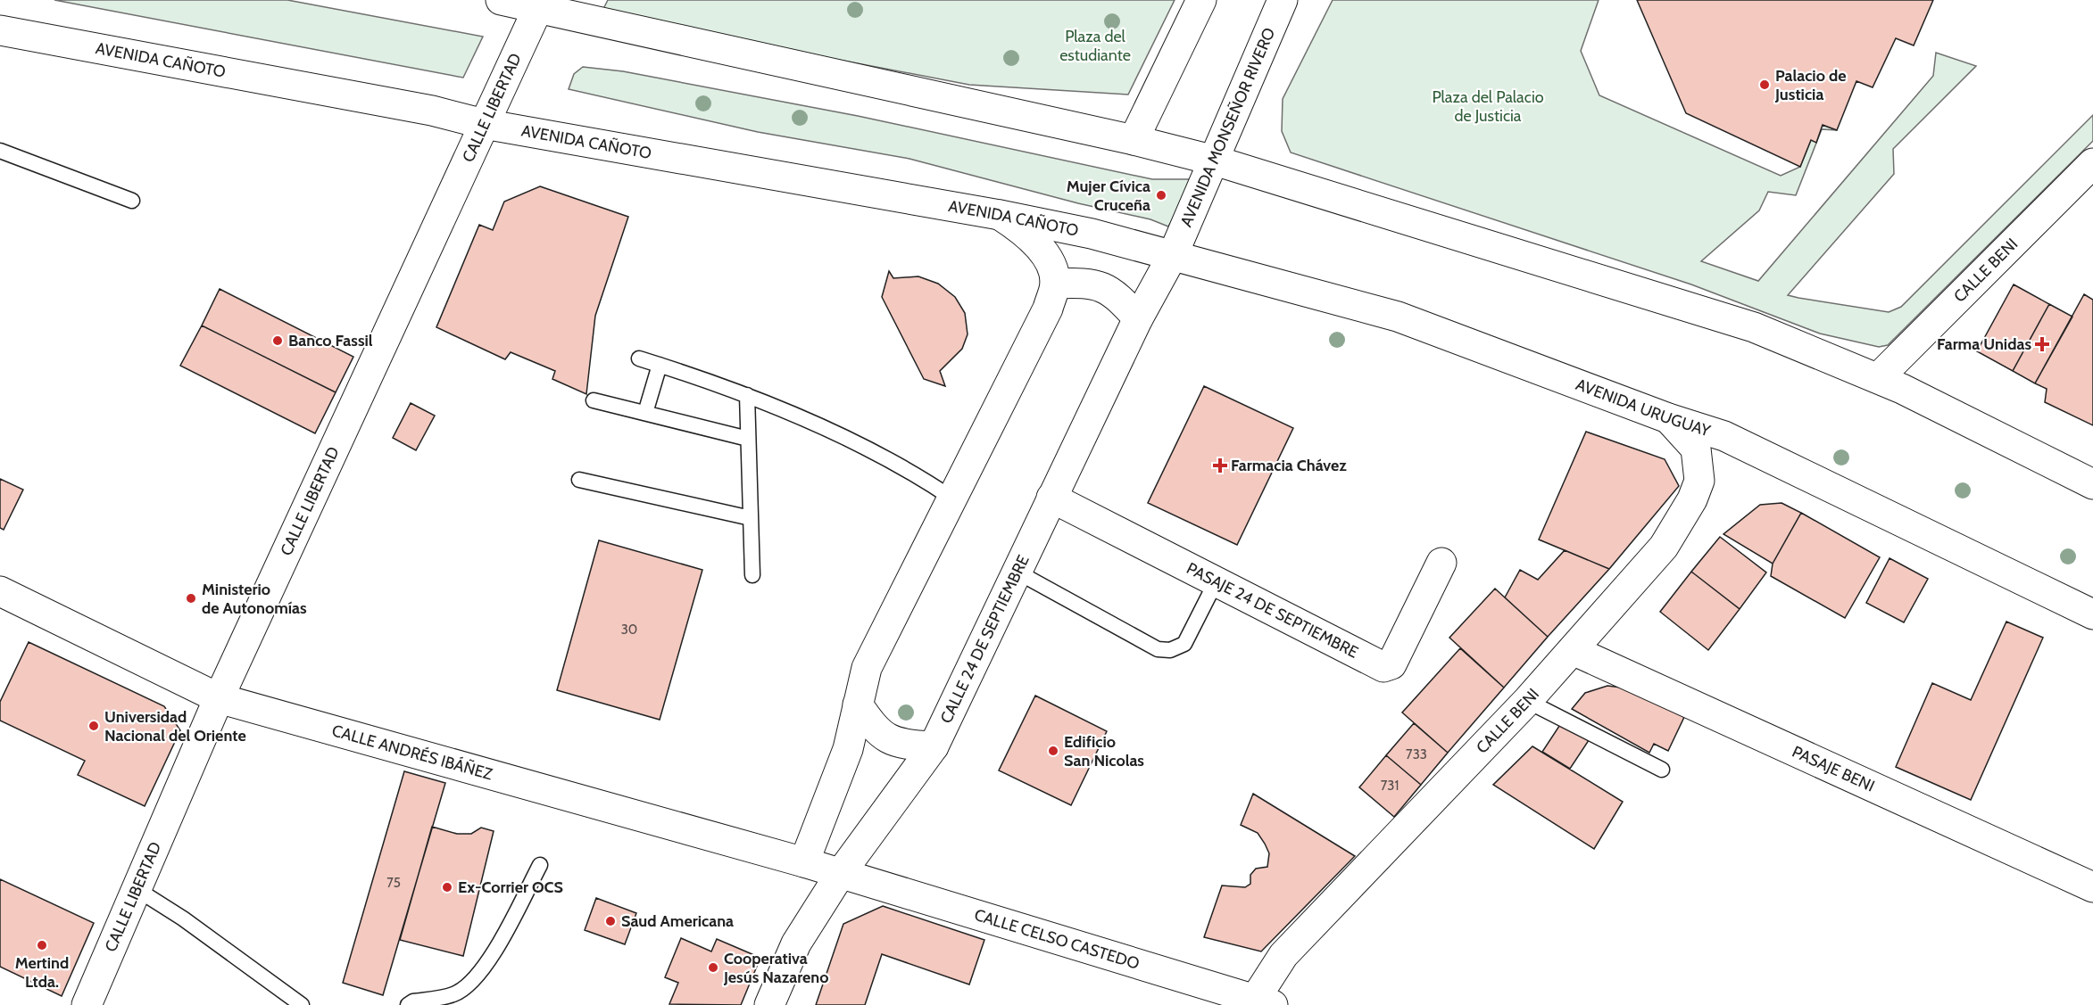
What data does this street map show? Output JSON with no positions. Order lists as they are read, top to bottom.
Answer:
{
  "streets": {
    "street": [
      "AVENIDA CAÑOTO",
      "CALLE LIBERTAD",
      "AVENIDA MONSEÑOR RIVERO",
      "CALLE BENI",
      "AVENIDA URUGUAY",
      "PASAJE 24 DE SEPTIEMBRE",
      "CALLE 24 DE SEPTIEMBRE",
      "CALLE ANDRÉS IBÁÑEZ",
      "PASAJE BENI",
      "CALLE CELSO CASTEDO"
    ]
  },
  "crossings": [
    ["AVENIDA CAÑOTO", "CALLE LIBERTAD"],
    ["AVENIDA CAÑOTO", "AVENIDA MONSEÑOR RIVERO"],
    ["AVENIDA CAÑOTO", "AVENIDA URUGUAY"],
    ["AVENIDA CAÑOTO", "CALLE 24 DE SEPTIEMBRE"],
    ["CALLE LIBERTAD", "CALLE ANDRÉS IBÁÑEZ"],
    ["AVENIDA MONSEÑOR RIVERO", "AVENIDA URUGUAY"],
    ["AVENIDA MONSEÑOR RIVERO", "CALLE 24 DE SEPTIEMBRE"],
    ["CALLE BENI", "AVENIDA URUGUAY"],
    ["CALLE BENI", "PASAJE BENI"],
    ["CALLE BENI", "CALLE CELSO CASTEDO"],
    ["AVENIDA URUGUAY", "CALLE 24 DE SEPTIEMBRE"],
    ["PASAJE 24 DE SEPTIEMBRE", "CALLE 24 DE SEPTIEMBRE"],
    ["CALLE 24 DE SEPTIEMBRE", "CALLE ANDRÉS IBÁÑEZ"],
    ["CALLE 24 DE SEPTIEMBRE", "CALLE CELSO CASTEDO"],
    ["CALLE ANDRÉS IBÁÑEZ", "CALLE CELSO CASTEDO"]
  ],
  "parks": ["Plaza del estudiante", "Plaza del Palacio de Justicia"],
  "places": {
    "other": [
      "Palacio de Justicia",
      "Mujer Cívica Cruceña",
      "Banco Fassil",
      "Ministerio de Autonomías",
      "Universidad Nacional del Oriente",
      "Edificio San Nicolas",
      "Ex-Corrier OCS",
      "Saud Americana",
      "Mertind Ltda.",
      "Cooperativa Jesús Nazareno"
    ],
    "health": ["Farma Unidas", "Farmacia Chávez"]
  },
  "house_numbers": [
    "30",
    "733",
    "731",
    "75"
  ]
}
